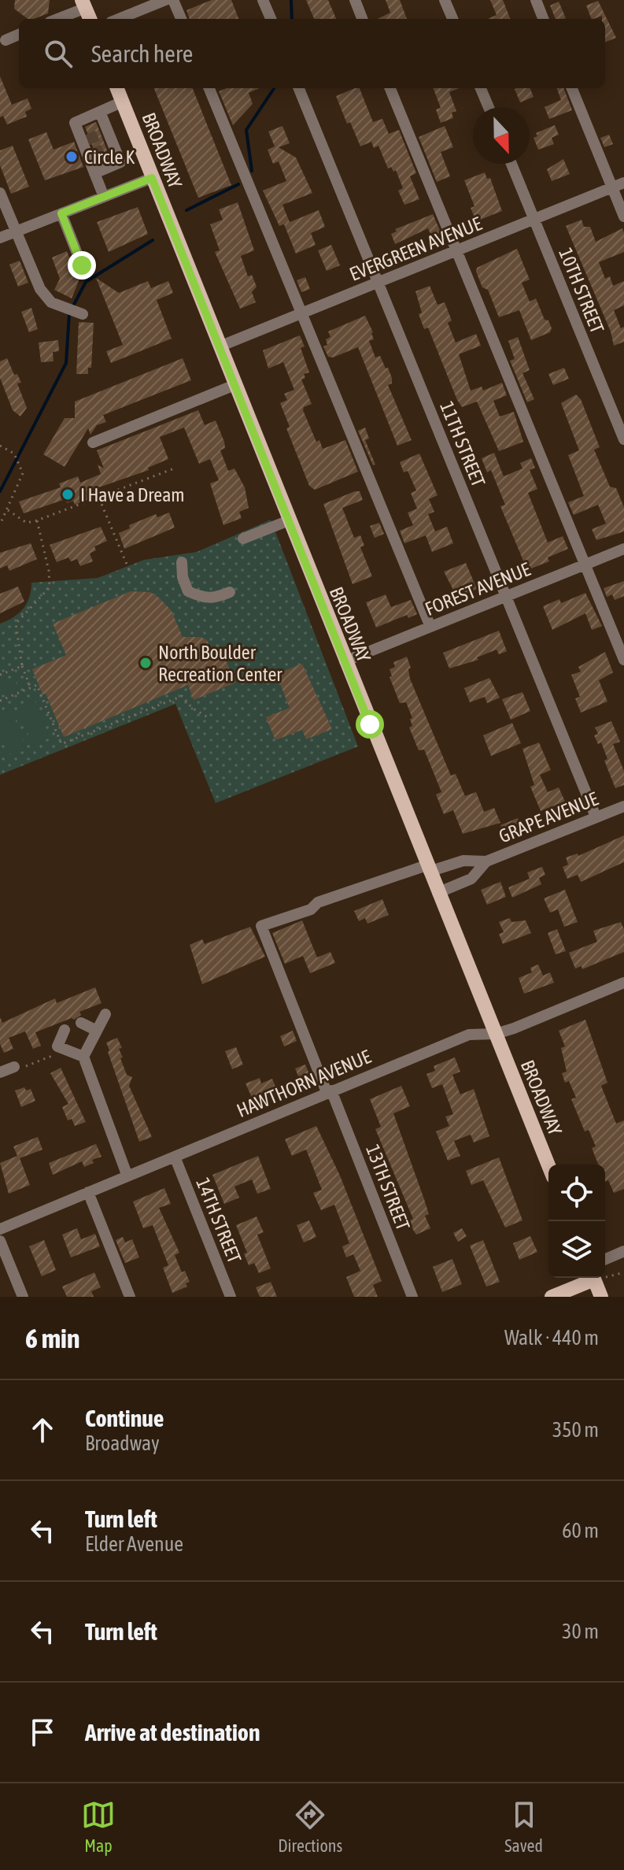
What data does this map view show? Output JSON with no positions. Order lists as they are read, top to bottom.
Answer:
{
  "streets": {
    "main road": ["BROADWAY"],
    "street": [
      "EVERGREEN AVENUE",
      "10TH STREET",
      "11TH STREET",
      "FOREST AVENUE",
      "GRAPE AVENUE",
      "HAWTHORN AVENUE",
      "13TH STREET",
      "14TH STREET"
    ]
  },
  "crossings": [
    ["BROADWAY", "EVERGREEN AVENUE"],
    ["BROADWAY", "FOREST AVENUE"],
    ["BROADWAY", "GRAPE AVENUE"],
    ["BROADWAY", "HAWTHORN AVENUE"],
    ["EVERGREEN AVENUE", "10TH STREET"],
    ["EVERGREEN AVENUE", "11TH STREET"],
    ["11TH STREET", "FOREST AVENUE"],
    ["11TH STREET", "GRAPE AVENUE"],
    ["GRAPE AVENUE", "HAWTHORN AVENUE"],
    ["GRAPE AVENUE", "13TH STREET"],
    ["HAWTHORN AVENUE", "13TH STREET"],
    ["HAWTHORN AVENUE", "14TH STREET"]
  ],
  "places": ["Circle K", "I Have a Dream", "North Boulder Recreation Center"],
  "north": "bottom",
  "page": {
    "search": "Search here",
    "heading": ["6 min", "Walk · 440 m"],
    "list": [
      ["Continue", "Broadway", "350 m"],
      ["Turn left", "Elder Avenue", "60 m"],
      ["Turn left", "30 m"],
      "Arrive at destination"
    ],
    "nav": ["Map", "Directions", "Saved"]
  }
}
